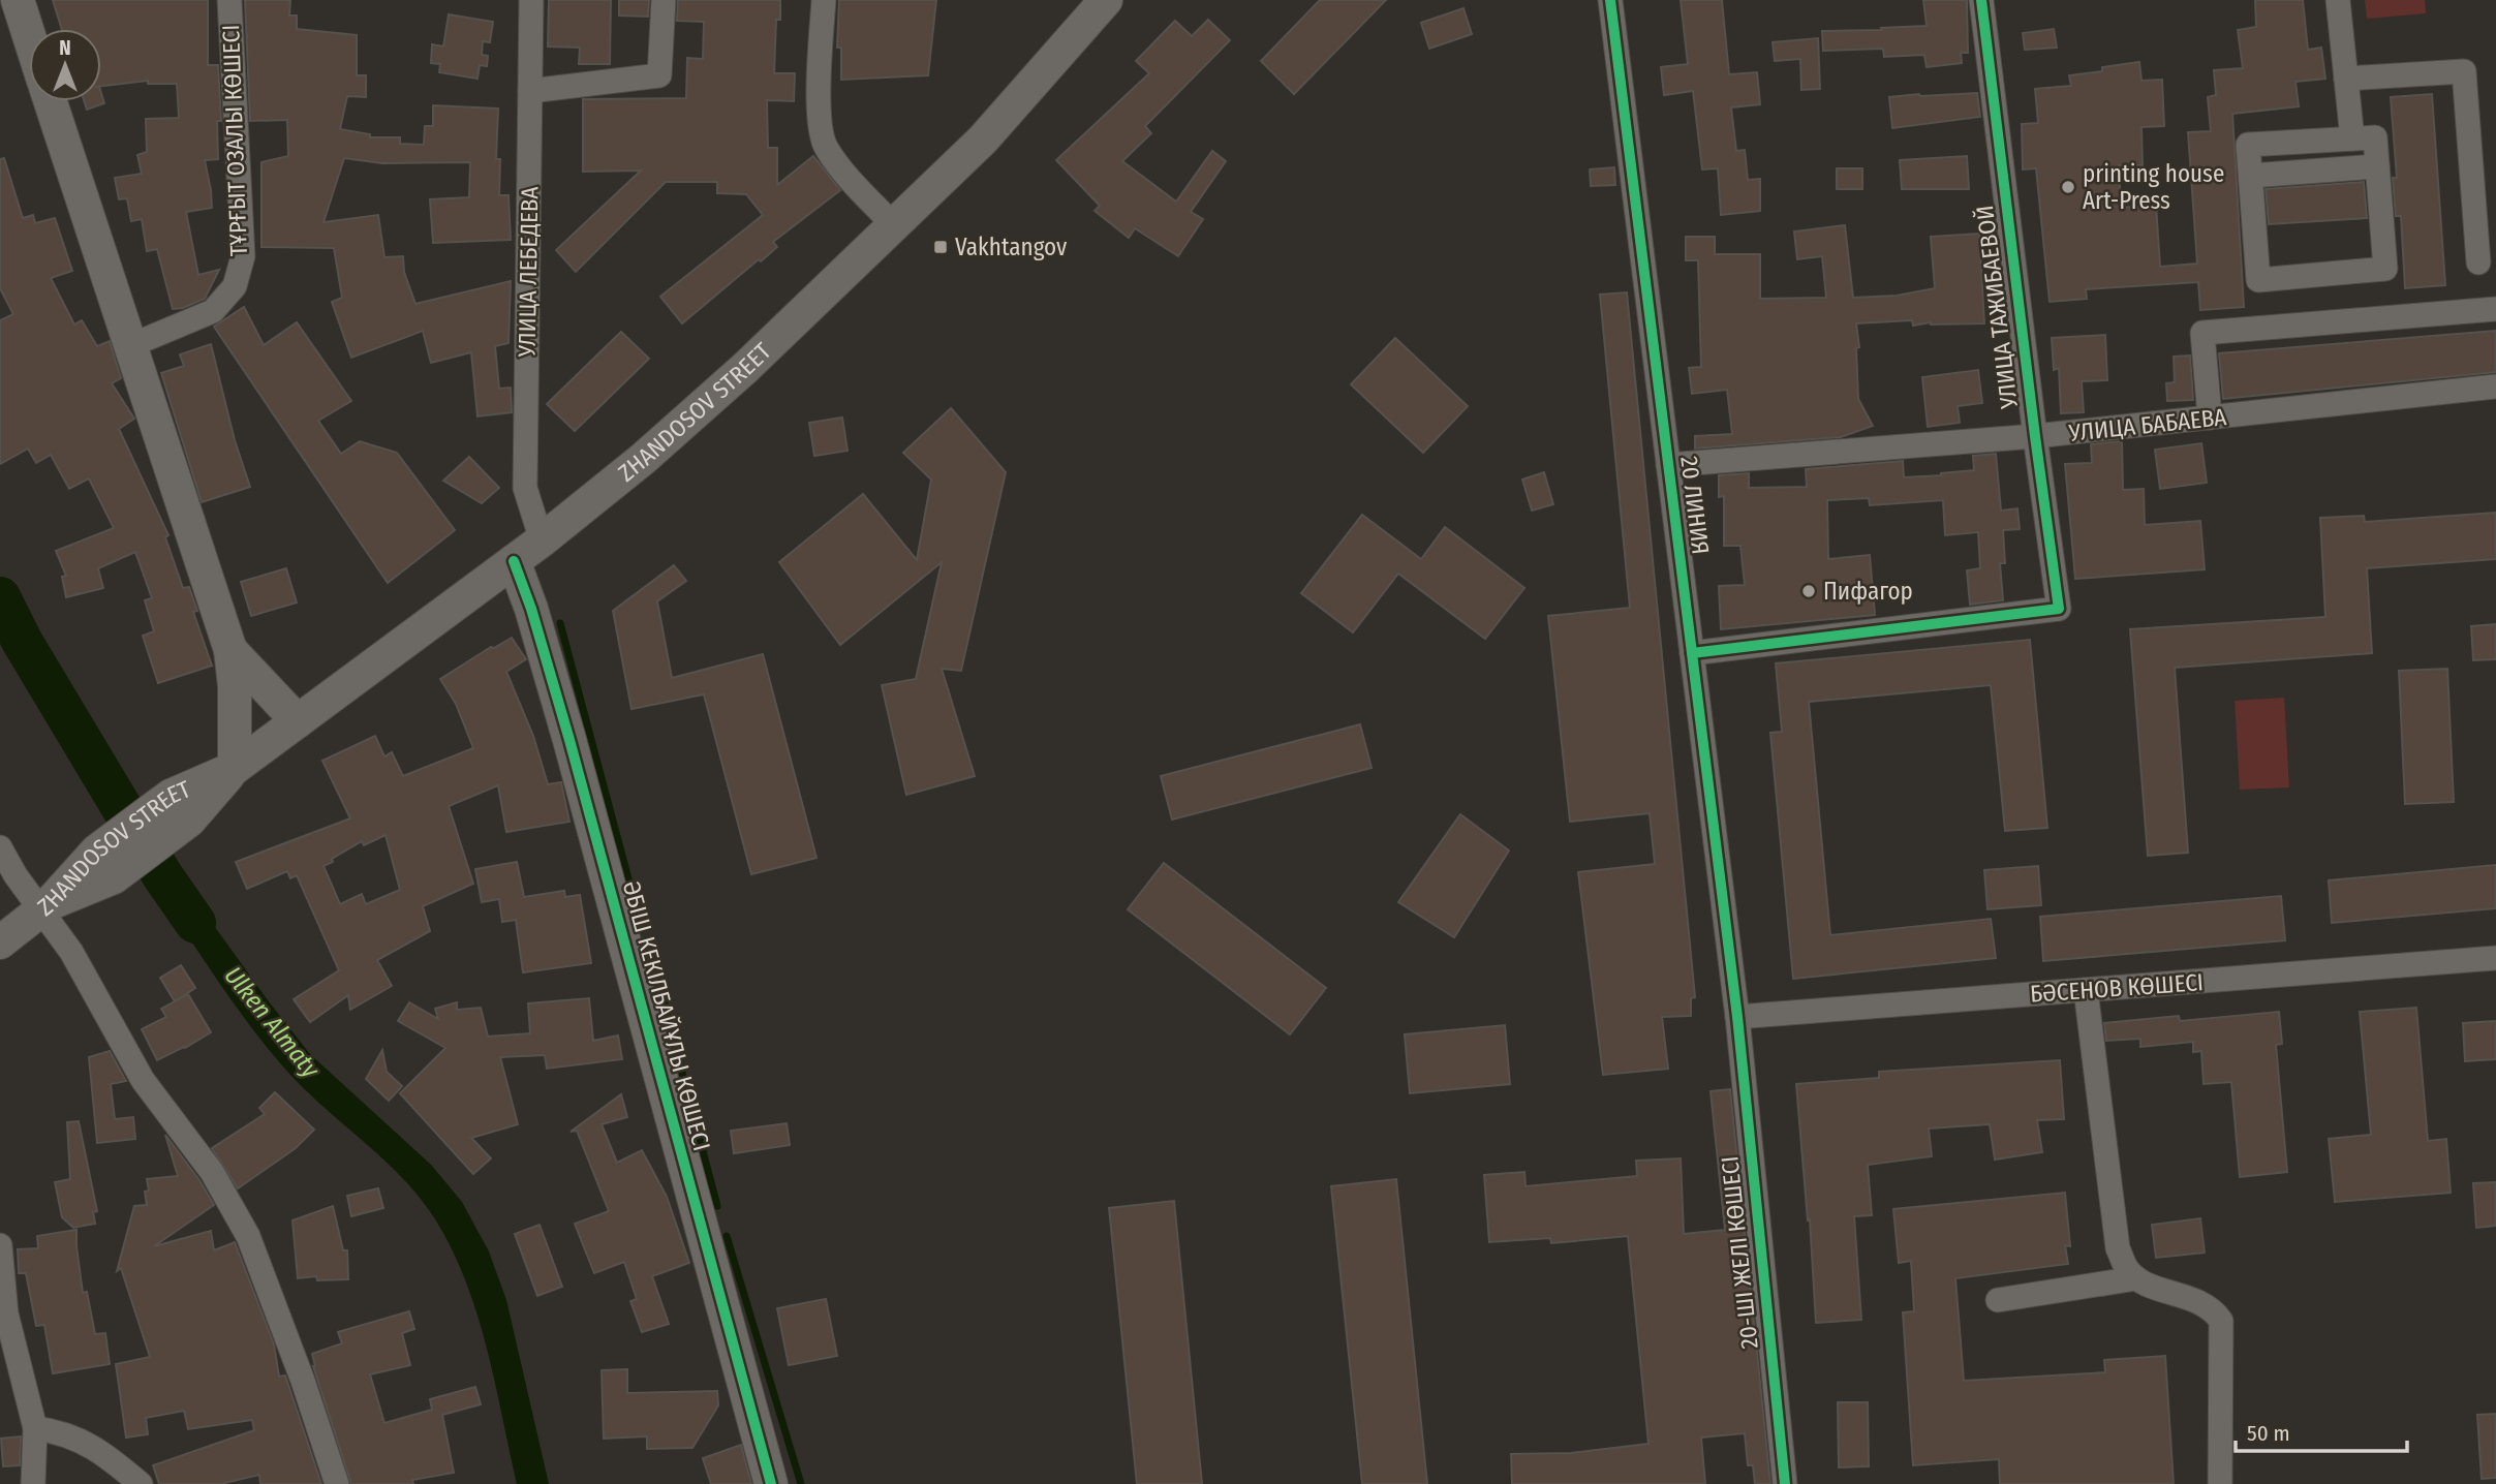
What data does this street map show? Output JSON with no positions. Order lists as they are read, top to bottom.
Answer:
{
  "streets": {
    "street": [
      "ТҰРҒЫТ ОЗАЛЫ КӨШЕСІ",
      "УЛИЦА ЛЕБЕДЕВА",
      "УЛИЦА ТАЖИБАЕВОЙ",
      "ZHANDOSOV STREET",
      "УЛИЦА БАБАЕВА",
      "20 ЛИНИЯ",
      "БӘСЕНОВ КӨШЕСІ",
      "ӘБІШ КЕКІЛБАЙҰЛЫ КӨШЕСІ",
      "20-ШІ ЖЕЛІ КӨШЕСІ"
    ]
  },
  "crossings": [
    ["УЛИЦА ЛЕБЕДЕВА", "ZHANDOSOV STREET"],
    ["УЛИЦА ТАЖИБАЕВОЙ", "УЛИЦА БАБАЕВА"],
    ["УЛИЦА ТАЖИБАЕВОЙ", "20 ЛИНИЯ"],
    ["ZHANDOSOV STREET", "ӘБІШ КЕКІЛБАЙҰЛЫ КӨШЕСІ"],
    ["УЛИЦА БАБАЕВА", "20 ЛИНИЯ"],
    ["20 ЛИНИЯ", "БӘСЕНОВ КӨШЕСІ"],
    ["20 ЛИНИЯ", "20-ШІ ЖЕЛІ КӨШЕСІ"],
    ["БӘСЕНОВ КӨШЕСІ", "20-ШІ ЖЕЛІ КӨШЕСІ"]
  ],
  "water": ["Ulken Almaty"],
  "places": {
    "other": ["printing house Art-Press", "Пифагор"],
    "transit": ["Vakhtangov"]
  },
  "scale_bar": "50 m",
  "north": "top"
}
